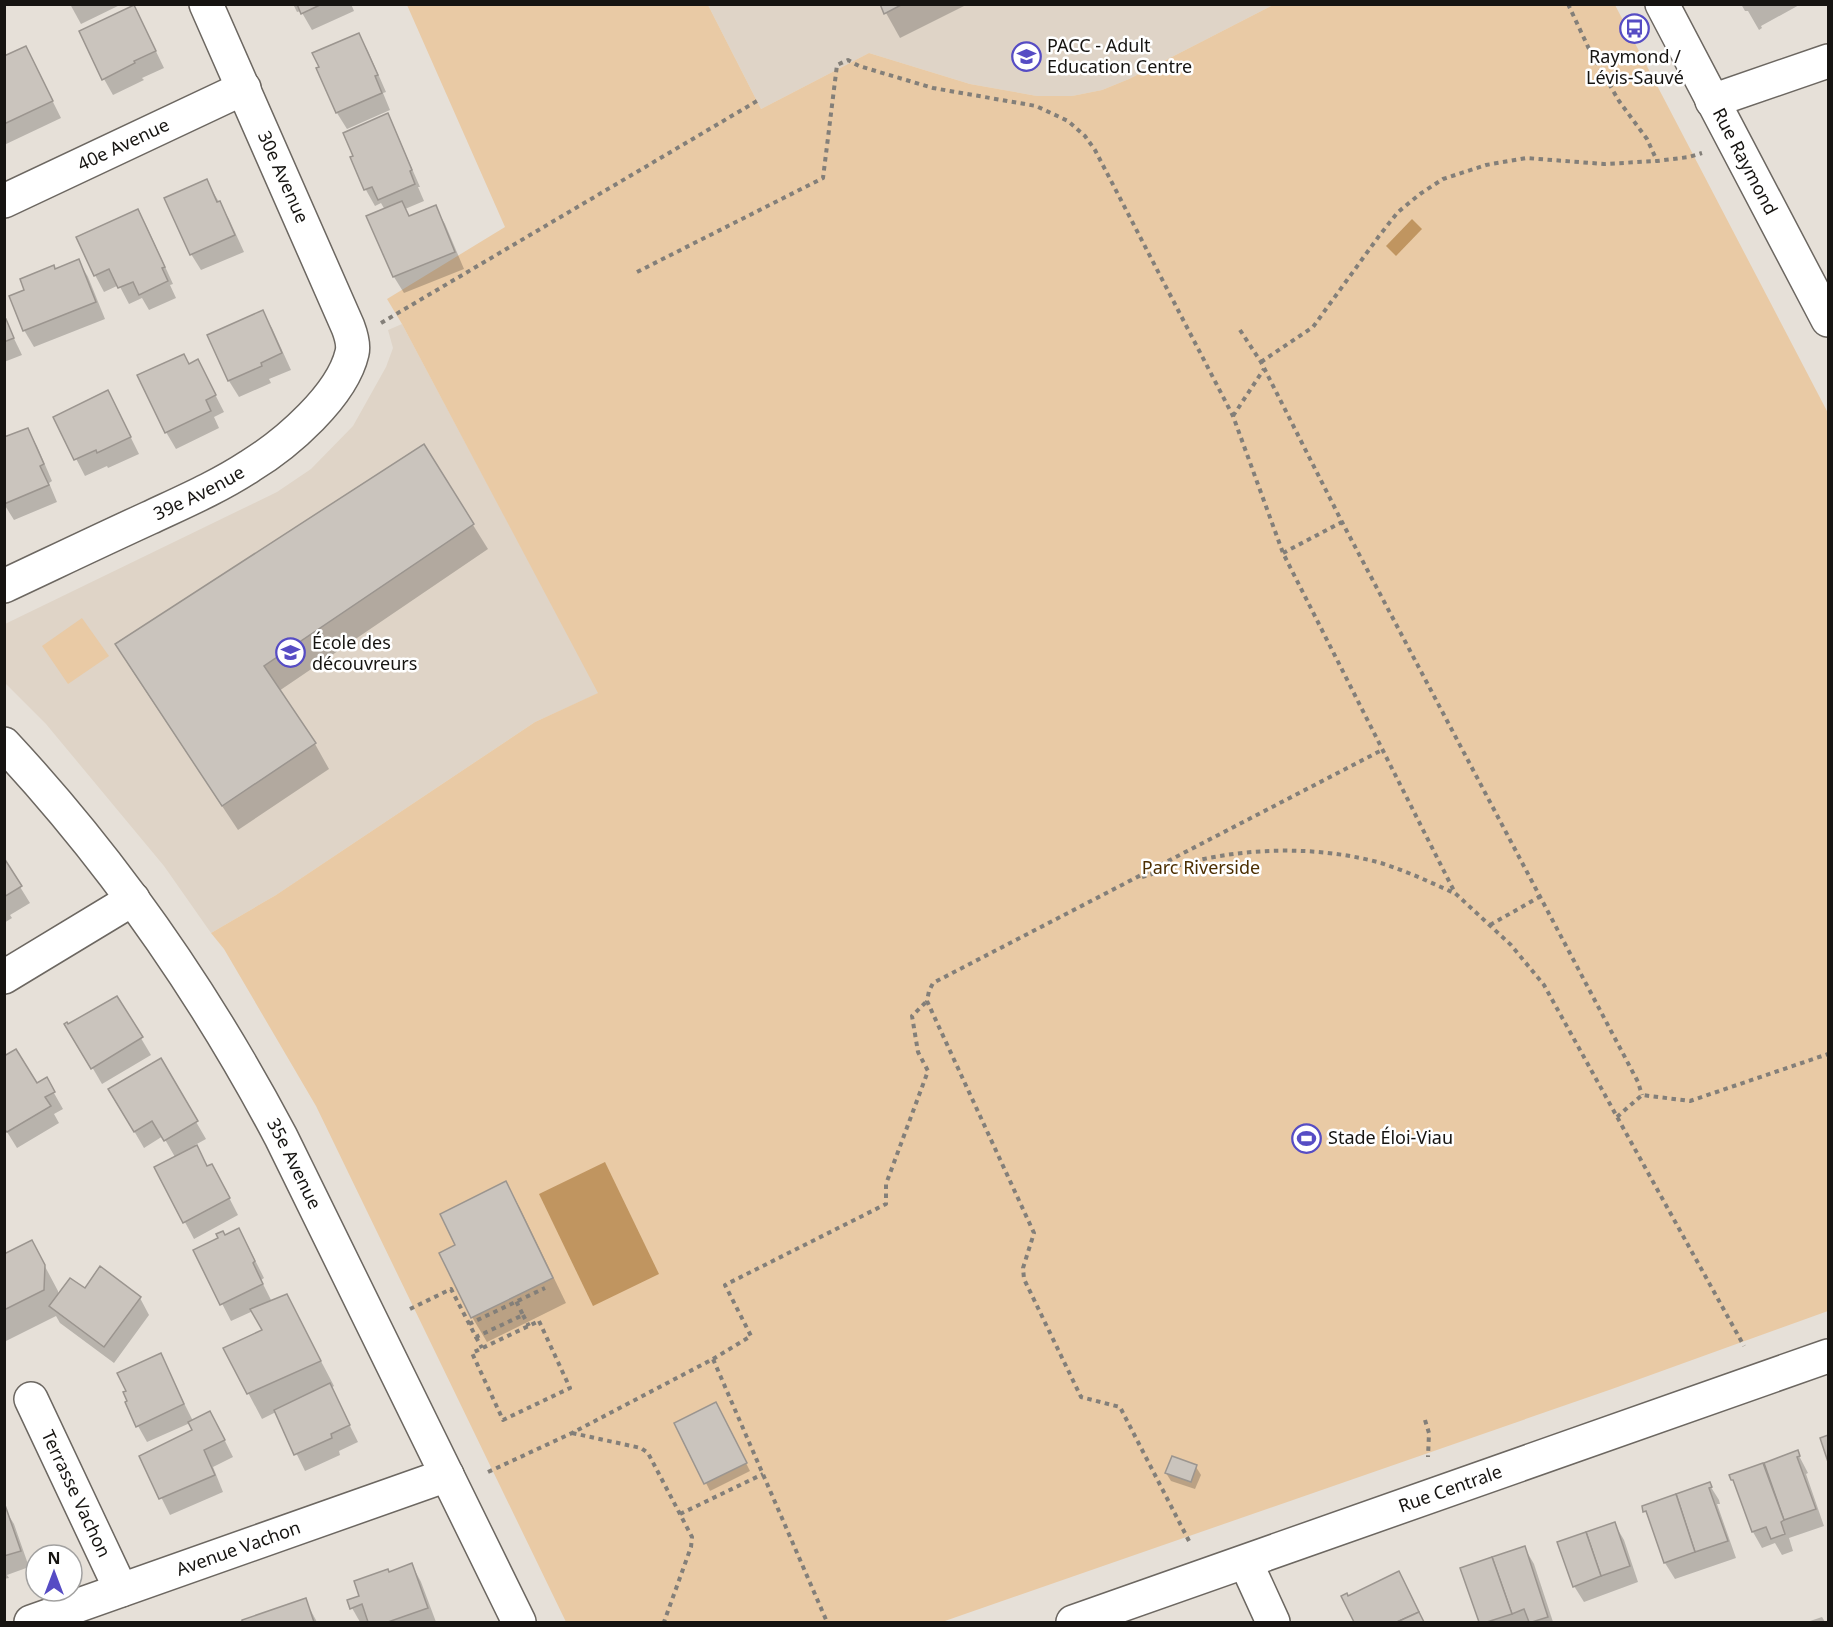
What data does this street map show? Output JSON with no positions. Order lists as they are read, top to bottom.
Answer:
{
  "streets": {
    "street": [
      "40e Avenue",
      "Rue Raymond",
      "30e Avenue",
      "39e Avenue",
      "35e Avenue",
      "Rue Centrale",
      "Terrasse Vachon",
      "Avenue Vachon"
    ]
  },
  "crossings": [
    ["40e Avenue", "30e Avenue"],
    ["30e Avenue", "39e Avenue"],
    ["35e Avenue", "Avenue Vachon"],
    ["Terrasse Vachon", "Avenue Vachon"]
  ],
  "parks": ["Parc Riverside"],
  "places": {
    "bus stop": ["Raymond / Lévis-Sauvé"],
    "school or university": ["PACC - Adult Education Centre", "École des découvreurs"],
    "sports": ["Stade Éloi-Viau"]
  },
  "north": "top"
}
